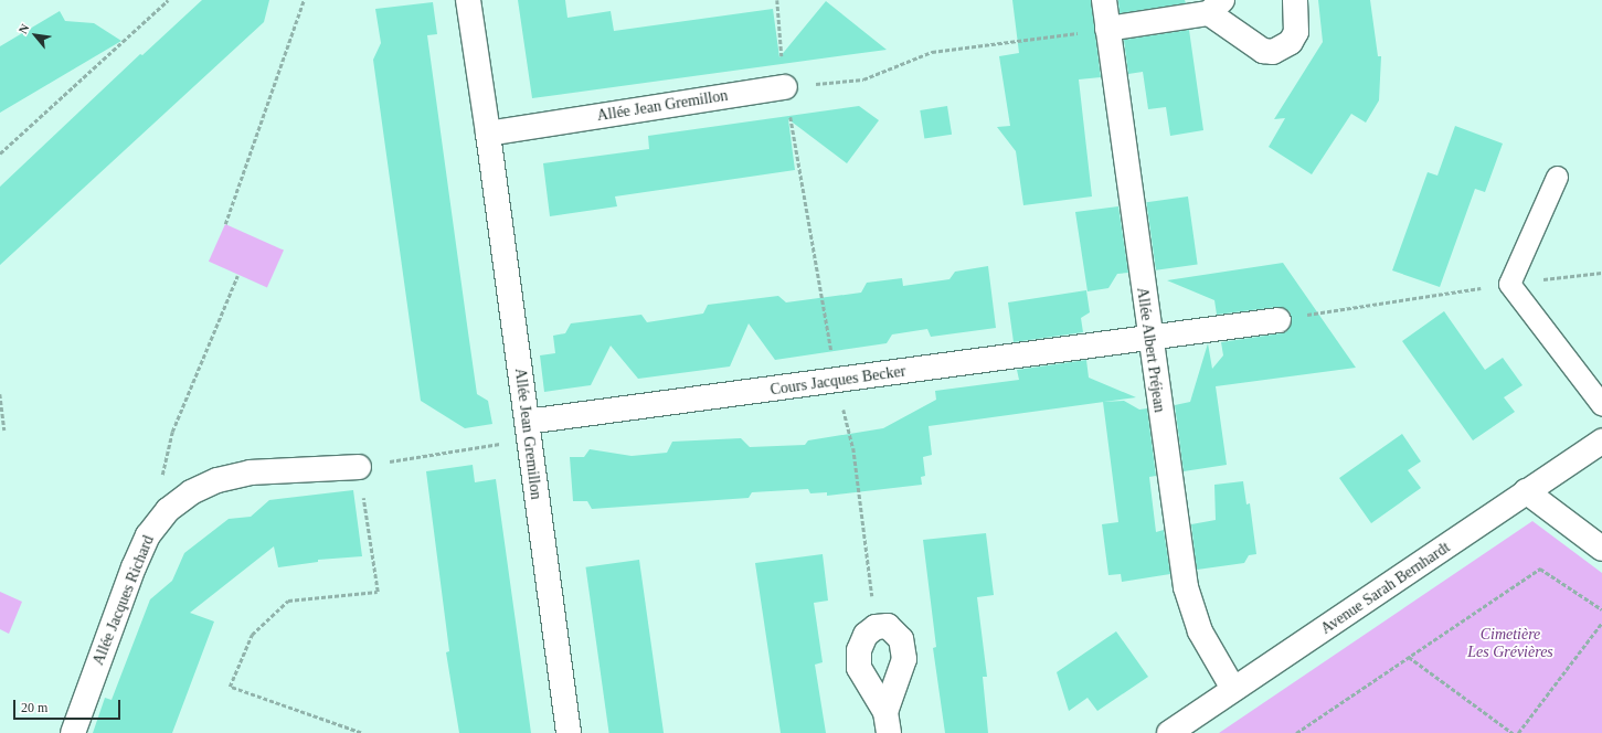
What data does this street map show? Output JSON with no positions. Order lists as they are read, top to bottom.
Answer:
{
  "streets": {
    "street": [
      "Allée Jean Gremillon",
      "Allée Albert Préjean",
      "Cours Jacques Becker",
      "Avenue Sarah Bernhardt",
      "Allée Jacques Richard"
    ]
  },
  "crossings": [
    ["Allée Jean Gremillon", "Cours Jacques Becker"],
    ["Allée Albert Préjean", "Cours Jacques Becker"],
    ["Allée Albert Préjean", "Avenue Sarah Bernhardt"]
  ],
  "parks": ["Cimetière Les Grévières"],
  "scale_bar": "20 m",
  "north": "top left"
}
